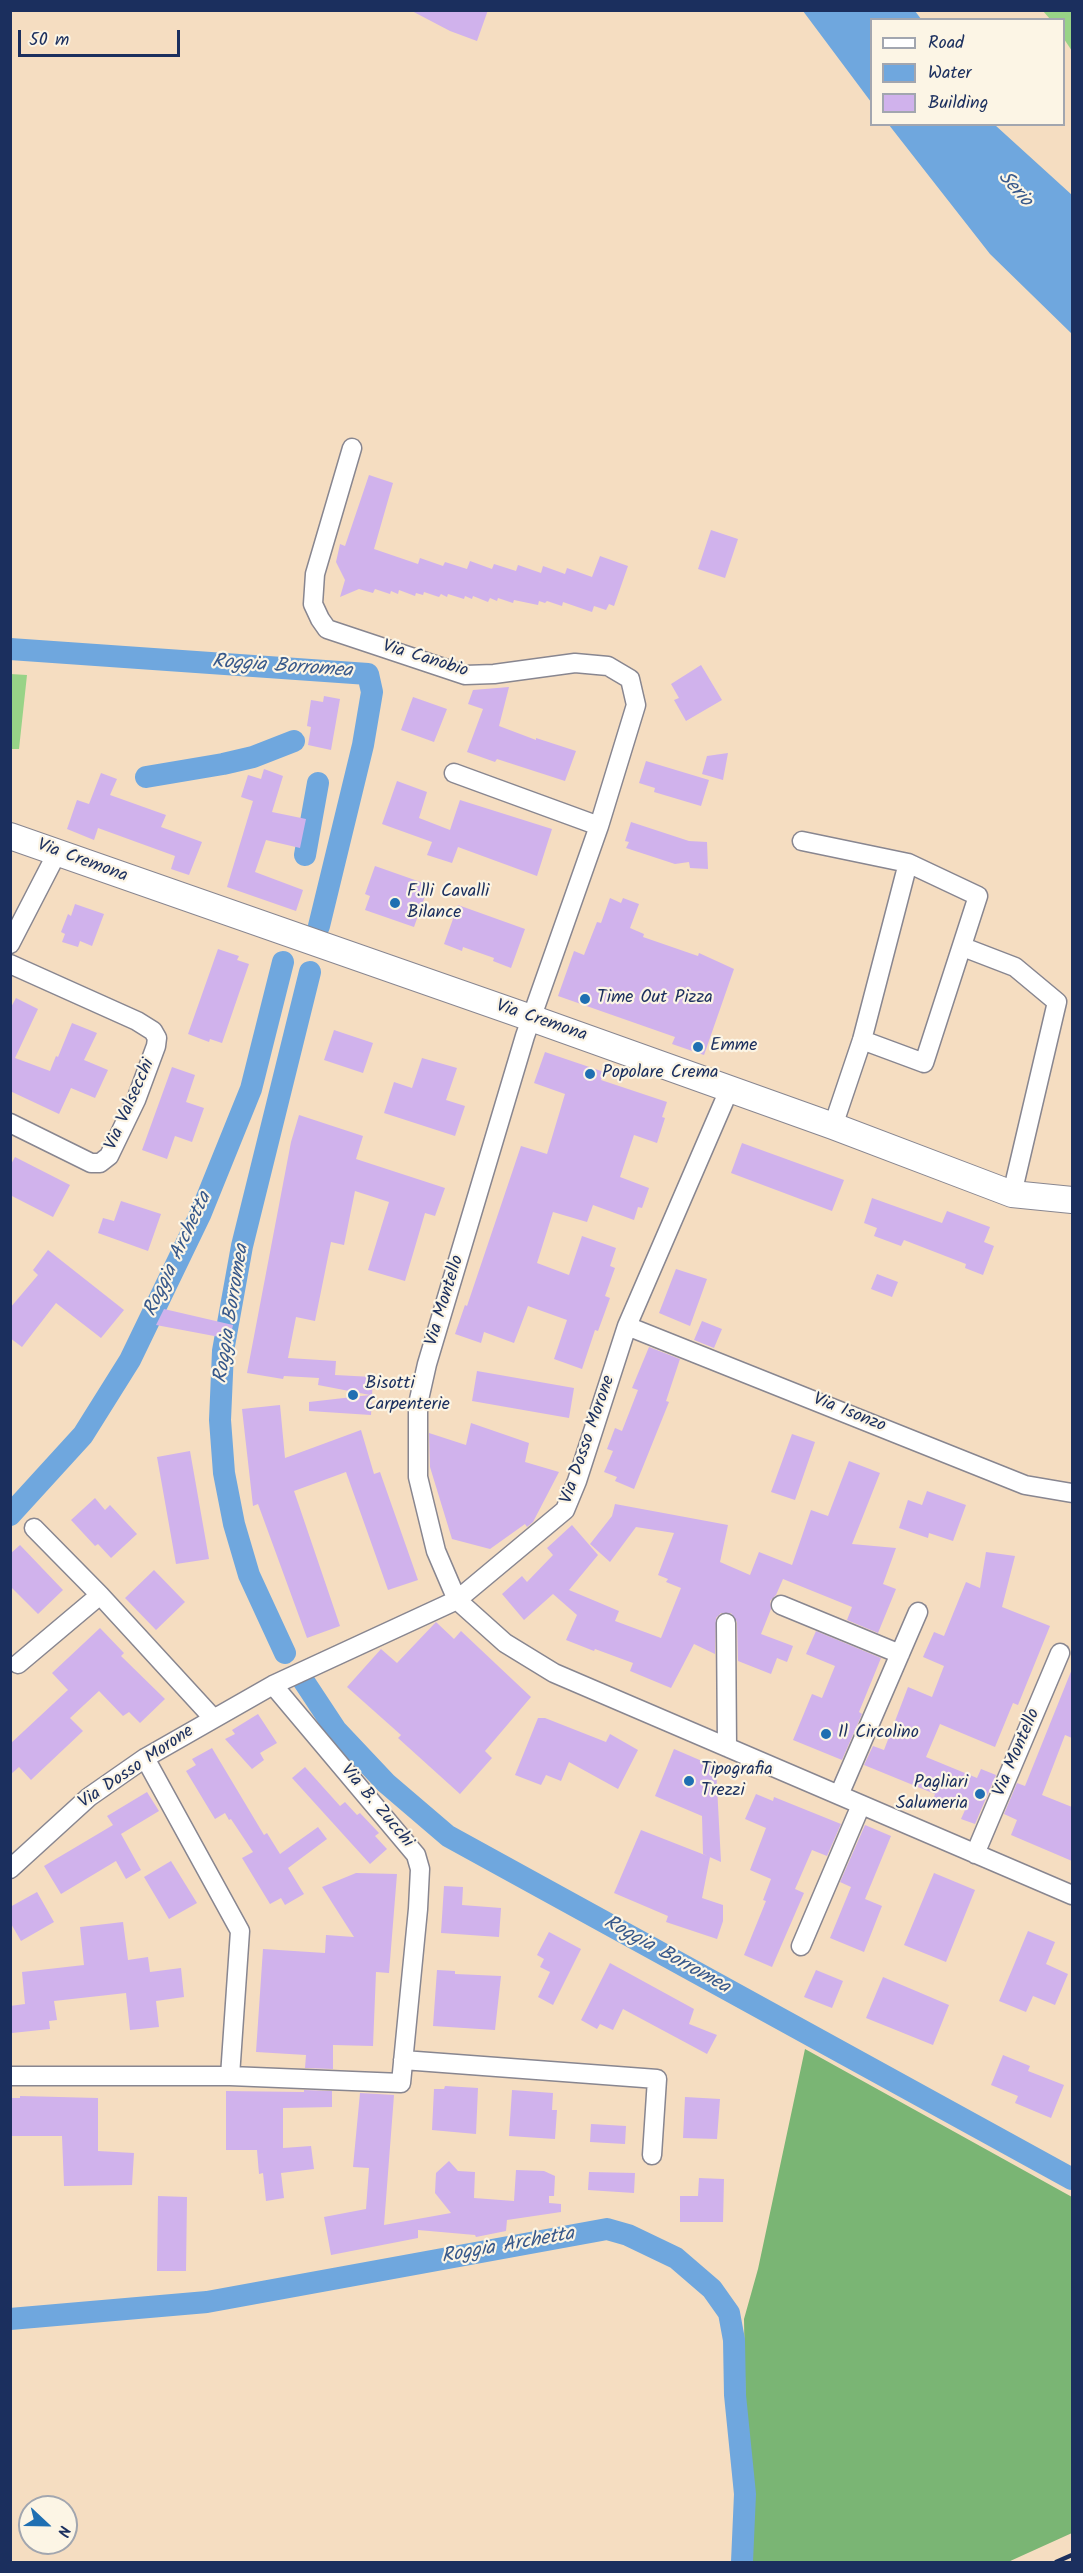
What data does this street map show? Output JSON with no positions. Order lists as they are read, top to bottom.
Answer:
{
  "streets": {
    "street": [
      "Via Canobio",
      "Via Cremona",
      "Via Valsecchi",
      "Via Montello",
      "Via Isonzo",
      "Via Dosso Morone",
      "Via B. Zucchi"
    ]
  },
  "crossings": [
    ["Via Canobio", "Via Cremona"],
    ["Via Canobio", "Via Montello"],
    ["Via Cremona", "Via Montello"],
    ["Via Cremona", "Via Dosso Morone"],
    ["Via Montello", "Via Dosso Morone"],
    ["Via Isonzo", "Via Dosso Morone"],
    ["Via Dosso Morone", "Via B. Zucchi"]
  ],
  "water": ["Serio", "Roggia Borromea", "Roggia Archetta"],
  "places": [
    "F.lli Cavalli Bilance",
    "Time Out Pizza",
    "Emme",
    "Popolare Crema",
    "Bisotti Carpenterie",
    "Il Circolino",
    "Tipografia Trezzi",
    "Pagliari Salumeria"
  ],
  "legend": ["Road", "Water", "Building"],
  "scale_bar": "50 m",
  "north": "right"
}
